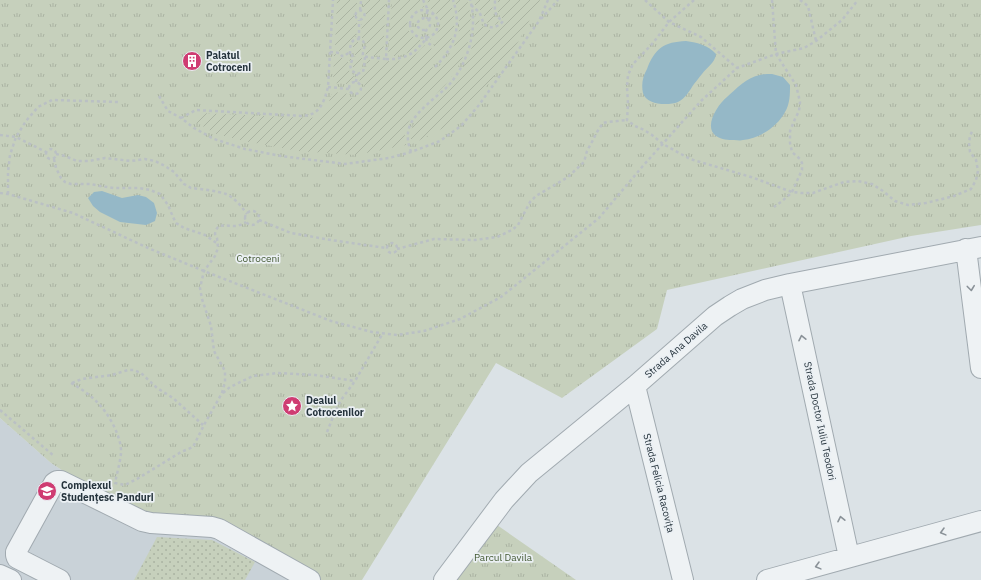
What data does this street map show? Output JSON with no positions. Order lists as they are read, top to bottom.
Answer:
{
  "streets": {
    "street": ["Strada Ana Davila", "Strada Doctor Iuliu Teodori", "Strada Felicia Racovița"]
  },
  "crossings": [
    ["Strada Ana Davila", "Strada Doctor Iuliu Teodori"],
    ["Strada Ana Davila", "Strada Felicia Racovița"]
  ],
  "one_way": ["Strada Doctor Iuliu Teodori"],
  "parks": ["Cotroceni", "Parcul Davila"],
  "places": {
    "building": ["Palatul Cotroceni"],
    "place": ["Dealul Cotrocenilor"],
    "school or university": ["Complexul Studențesc Panduri"]
  }
}
